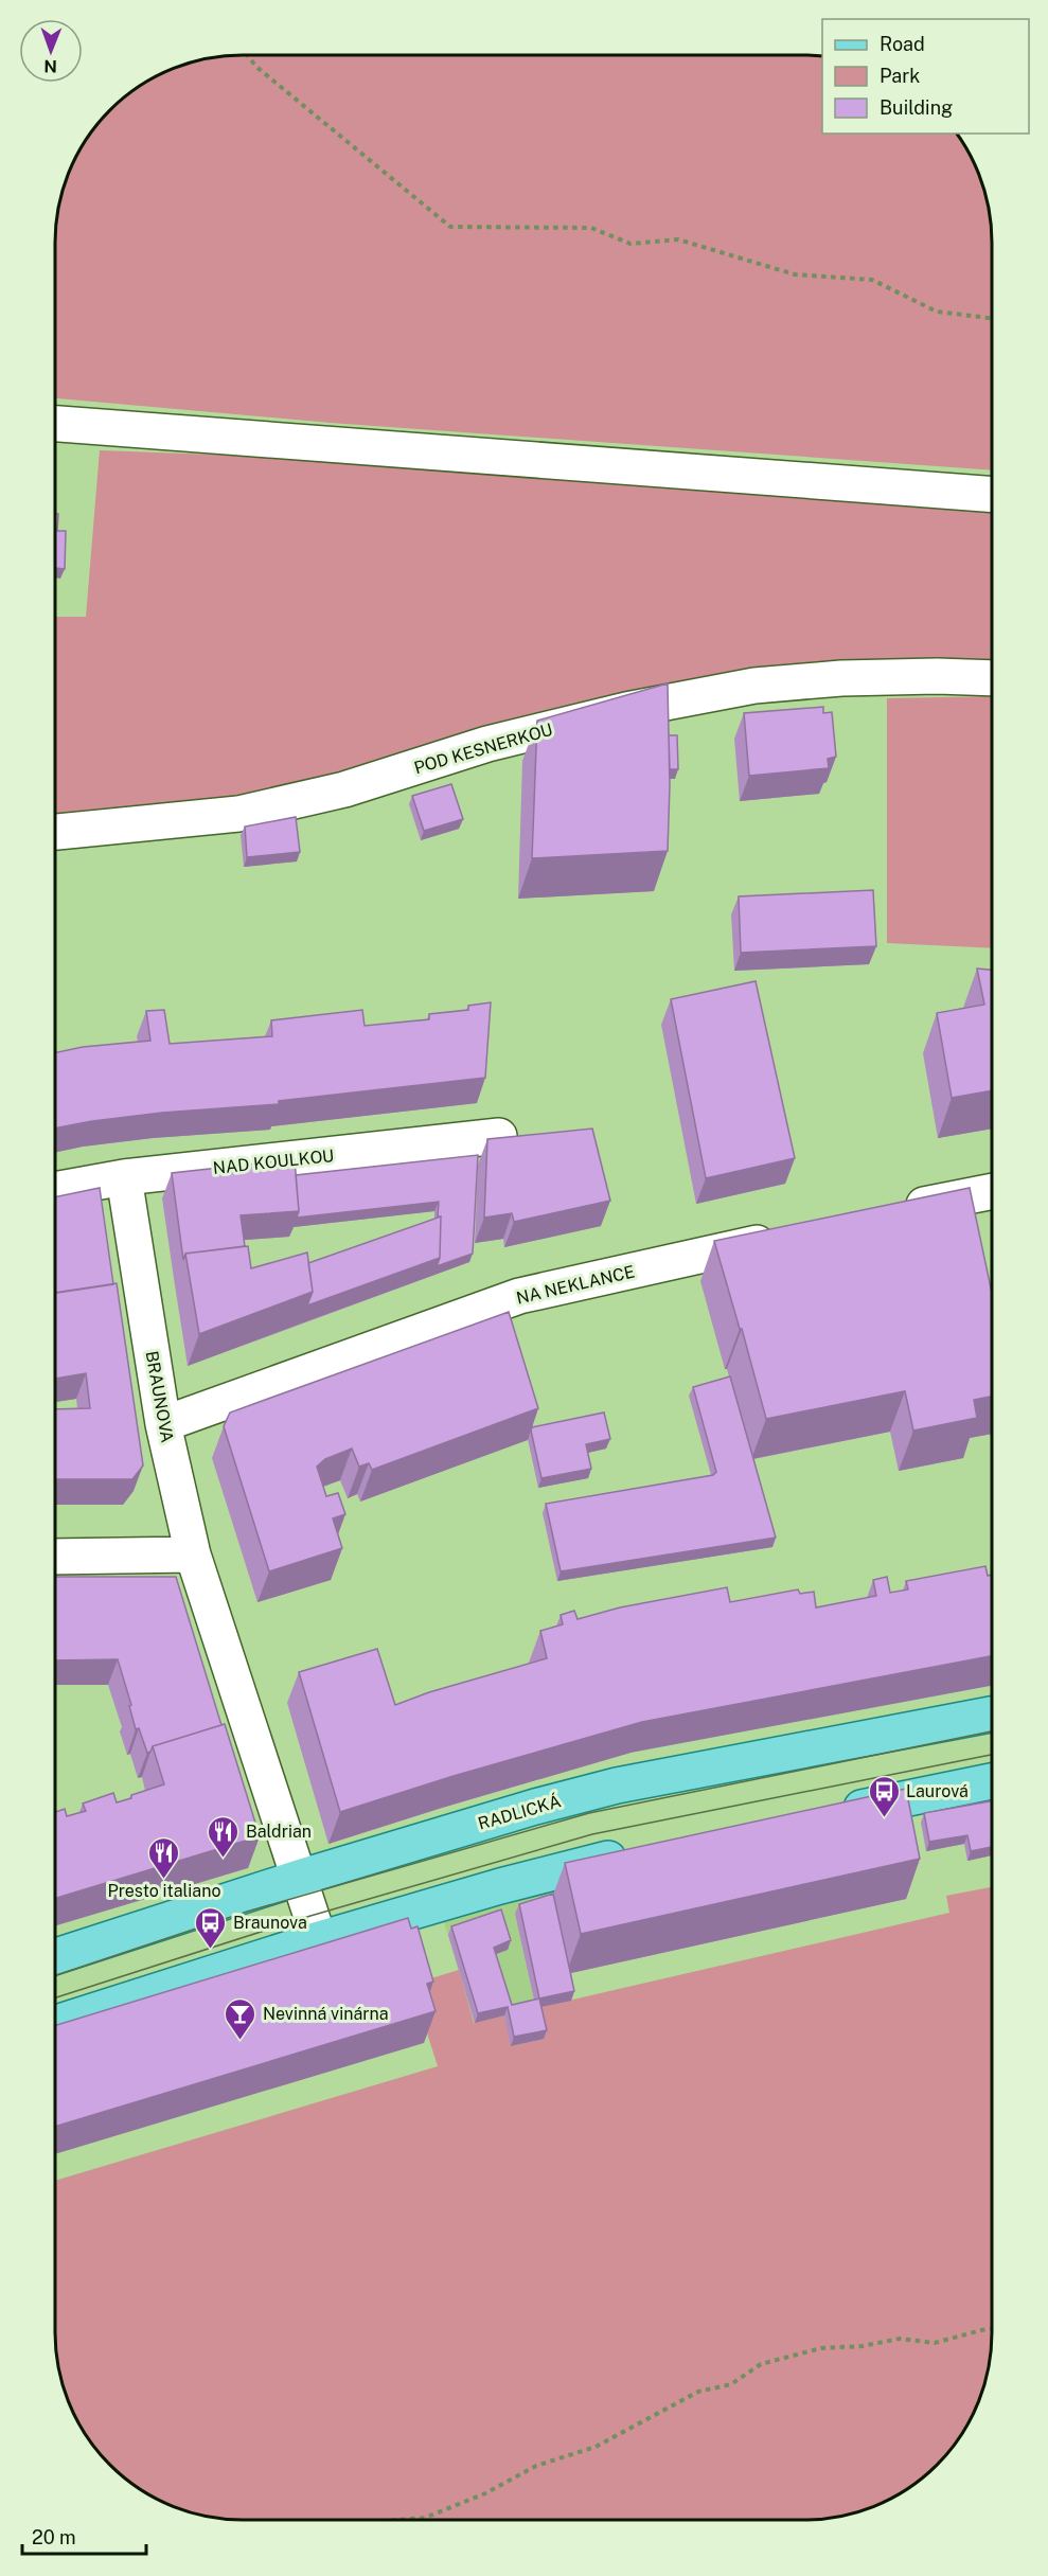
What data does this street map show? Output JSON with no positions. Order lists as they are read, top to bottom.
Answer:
{
  "streets": {
    "main road": ["RADLICKÁ"],
    "street": [
      "POD KESNERKOU",
      "NAD KOULKOU",
      "NA NEKLANCE",
      "BRAUNOVA"
    ]
  },
  "crossings": [
    ["NAD KOULKOU", "BRAUNOVA"],
    ["NA NEKLANCE", "BRAUNOVA"],
    ["BRAUNOVA", "RADLICKÁ"]
  ],
  "places": {
    "bus stop": ["Laurová", "Braunova"],
    "restaurant": ["Baldrian", "Presto italiano"],
    "bar": ["Nevinná vinárna"]
  },
  "legend": ["Road", "Park", "Building"],
  "scale_bar": "20 m",
  "north": "bottom"
}
